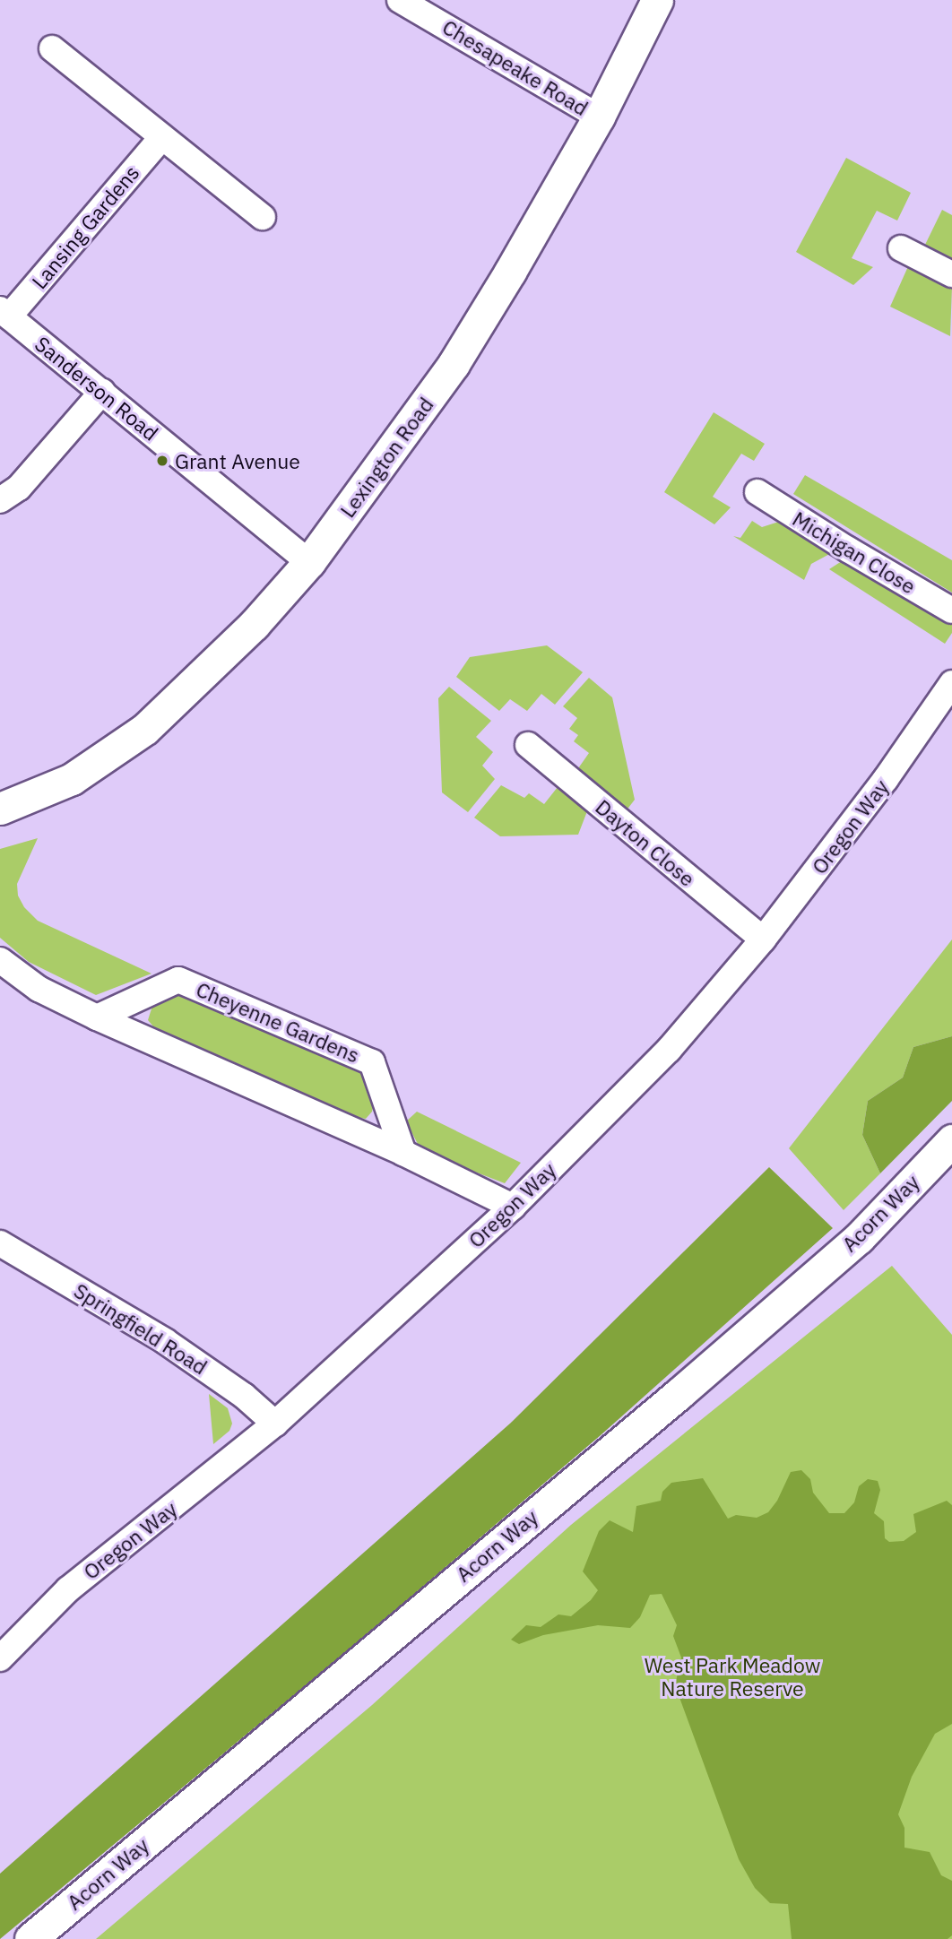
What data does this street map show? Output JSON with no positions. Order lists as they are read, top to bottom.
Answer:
{
  "streets": {
    "street": [
      "Chesapeake Road",
      "Lansing Gardens",
      "Sanderson Road",
      "Lexington Road",
      "Michigan Close",
      "Oregon Way",
      "Dayton Close",
      "Cheyenne Gardens",
      "Acorn Way",
      "Springfield Road"
    ]
  },
  "crossings": [
    ["Chesapeake Road", "Lexington Road"],
    ["Lansing Gardens", "Sanderson Road"],
    ["Sanderson Road", "Lexington Road"],
    ["Oregon Way", "Dayton Close"],
    ["Oregon Way", "Springfield Road"]
  ],
  "parks": ["West Park Meadow Nature Reserve"],
  "places": ["Grant Avenue"]
}
